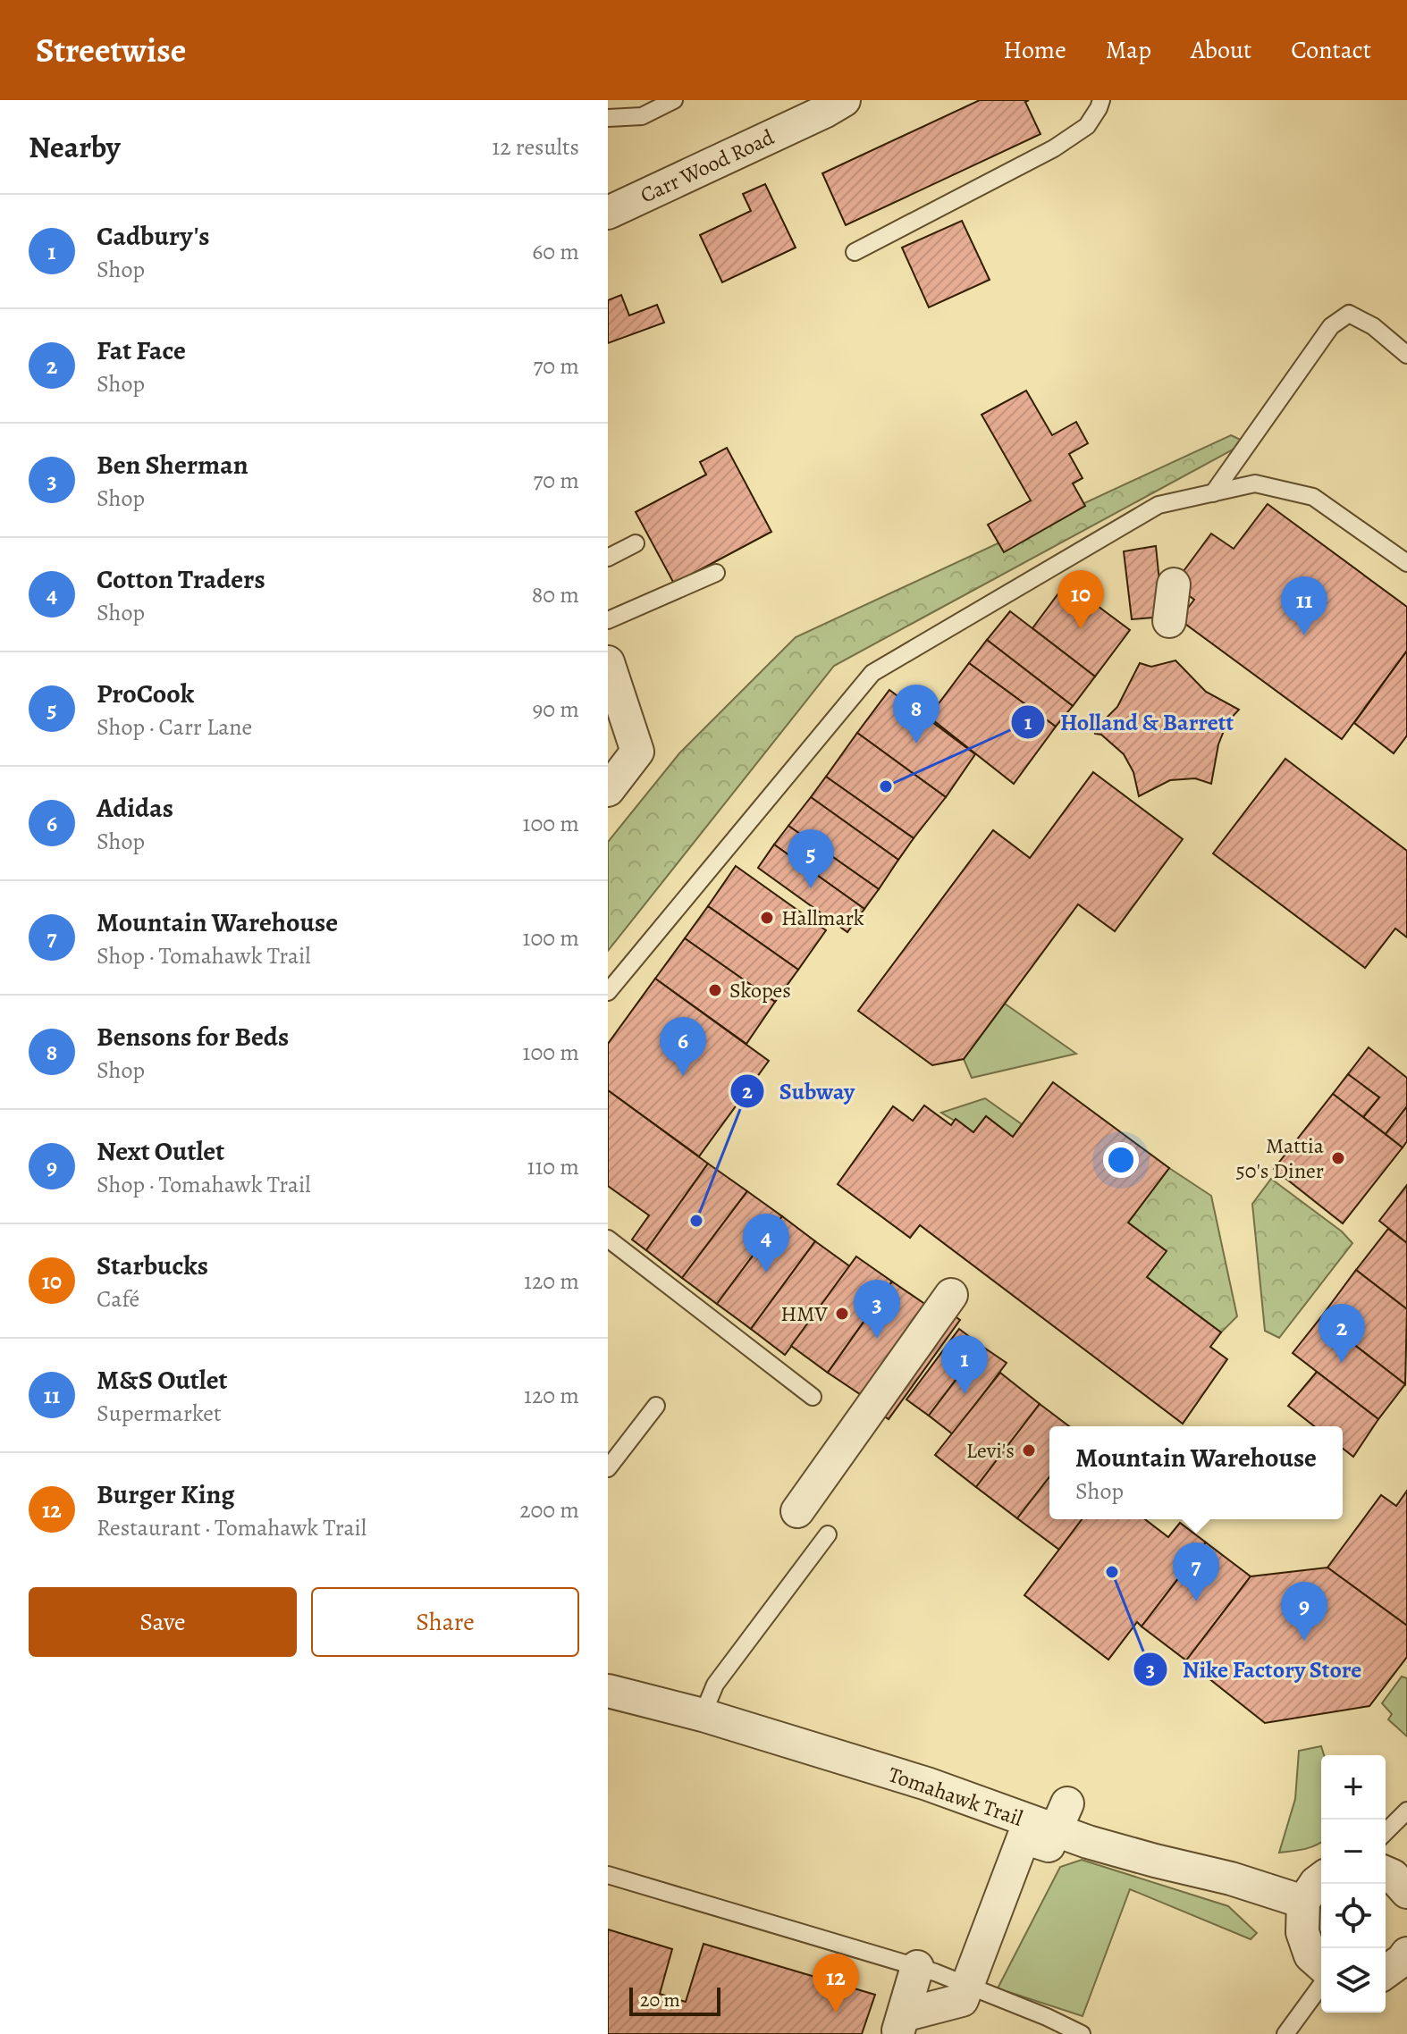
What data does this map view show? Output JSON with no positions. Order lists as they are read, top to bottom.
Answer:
{
  "streets": {
    "street": ["Carr Wood Road", "Tomahawk Trail"]
  },
  "places": [
    "Holland & Barrett",
    "Hallmark",
    "Skopes",
    "Mattia 50's Diner",
    "Subway",
    "HMV",
    "Levi's",
    "Nike Factory Store"
  ],
  "scale_bar": "20 m",
  "page": {
    "header": "Streetwise",
    "nav": [
      "Home",
      "Map",
      "About",
      "Contact"
    ],
    "heading": ["Nearby", "12 results"],
    "list": [
      {
        "mark": "1",
        "name": "Cadbury's",
        "note": "Shop",
        "value": "60 m"
      },
      {
        "mark": "2",
        "name": "Fat Face",
        "note": "Shop",
        "value": "70 m"
      },
      {
        "mark": "3",
        "name": "Ben Sherman",
        "note": "Shop",
        "value": "70 m"
      },
      {
        "mark": "4",
        "name": "Cotton Traders",
        "note": "Shop",
        "value": "80 m"
      },
      {
        "mark": "5",
        "name": "ProCook",
        "note": "Shop · Carr Lane",
        "value": "90 m"
      },
      {
        "mark": "6",
        "name": "Adidas",
        "note": "Shop",
        "value": "100 m"
      },
      {
        "mark": "7",
        "name": "Mountain Warehouse",
        "note": "Shop · Tomahawk Trail",
        "value": "100 m"
      },
      {
        "mark": "8",
        "name": "Bensons for Beds",
        "note": "Shop",
        "value": "100 m"
      },
      {
        "mark": "9",
        "name": "Next Outlet",
        "note": "Shop · Tomahawk Trail",
        "value": "110 m"
      },
      {
        "mark": "10",
        "name": "Starbucks",
        "note": "Café",
        "value": "120 m"
      },
      {
        "mark": "11",
        "name": "M&S Outlet",
        "note": "Supermarket",
        "value": "120 m"
      },
      {
        "mark": "12",
        "name": "Burger King",
        "note": "Restaurant · Tomahawk Trail",
        "value": "200 m"
      }
    ],
    "pins": [
      "10",
      "11",
      "8",
      "5",
      "6",
      "4",
      "3",
      "2",
      "1",
      "7",
      "9",
      "12"
    ],
    "popup": ["Mountain Warehouse", "Shop"],
    "buttons": ["Save", "Share"],
    "map_buttons": ["+", "−"],
    "scale": "20 m"
  }
}
